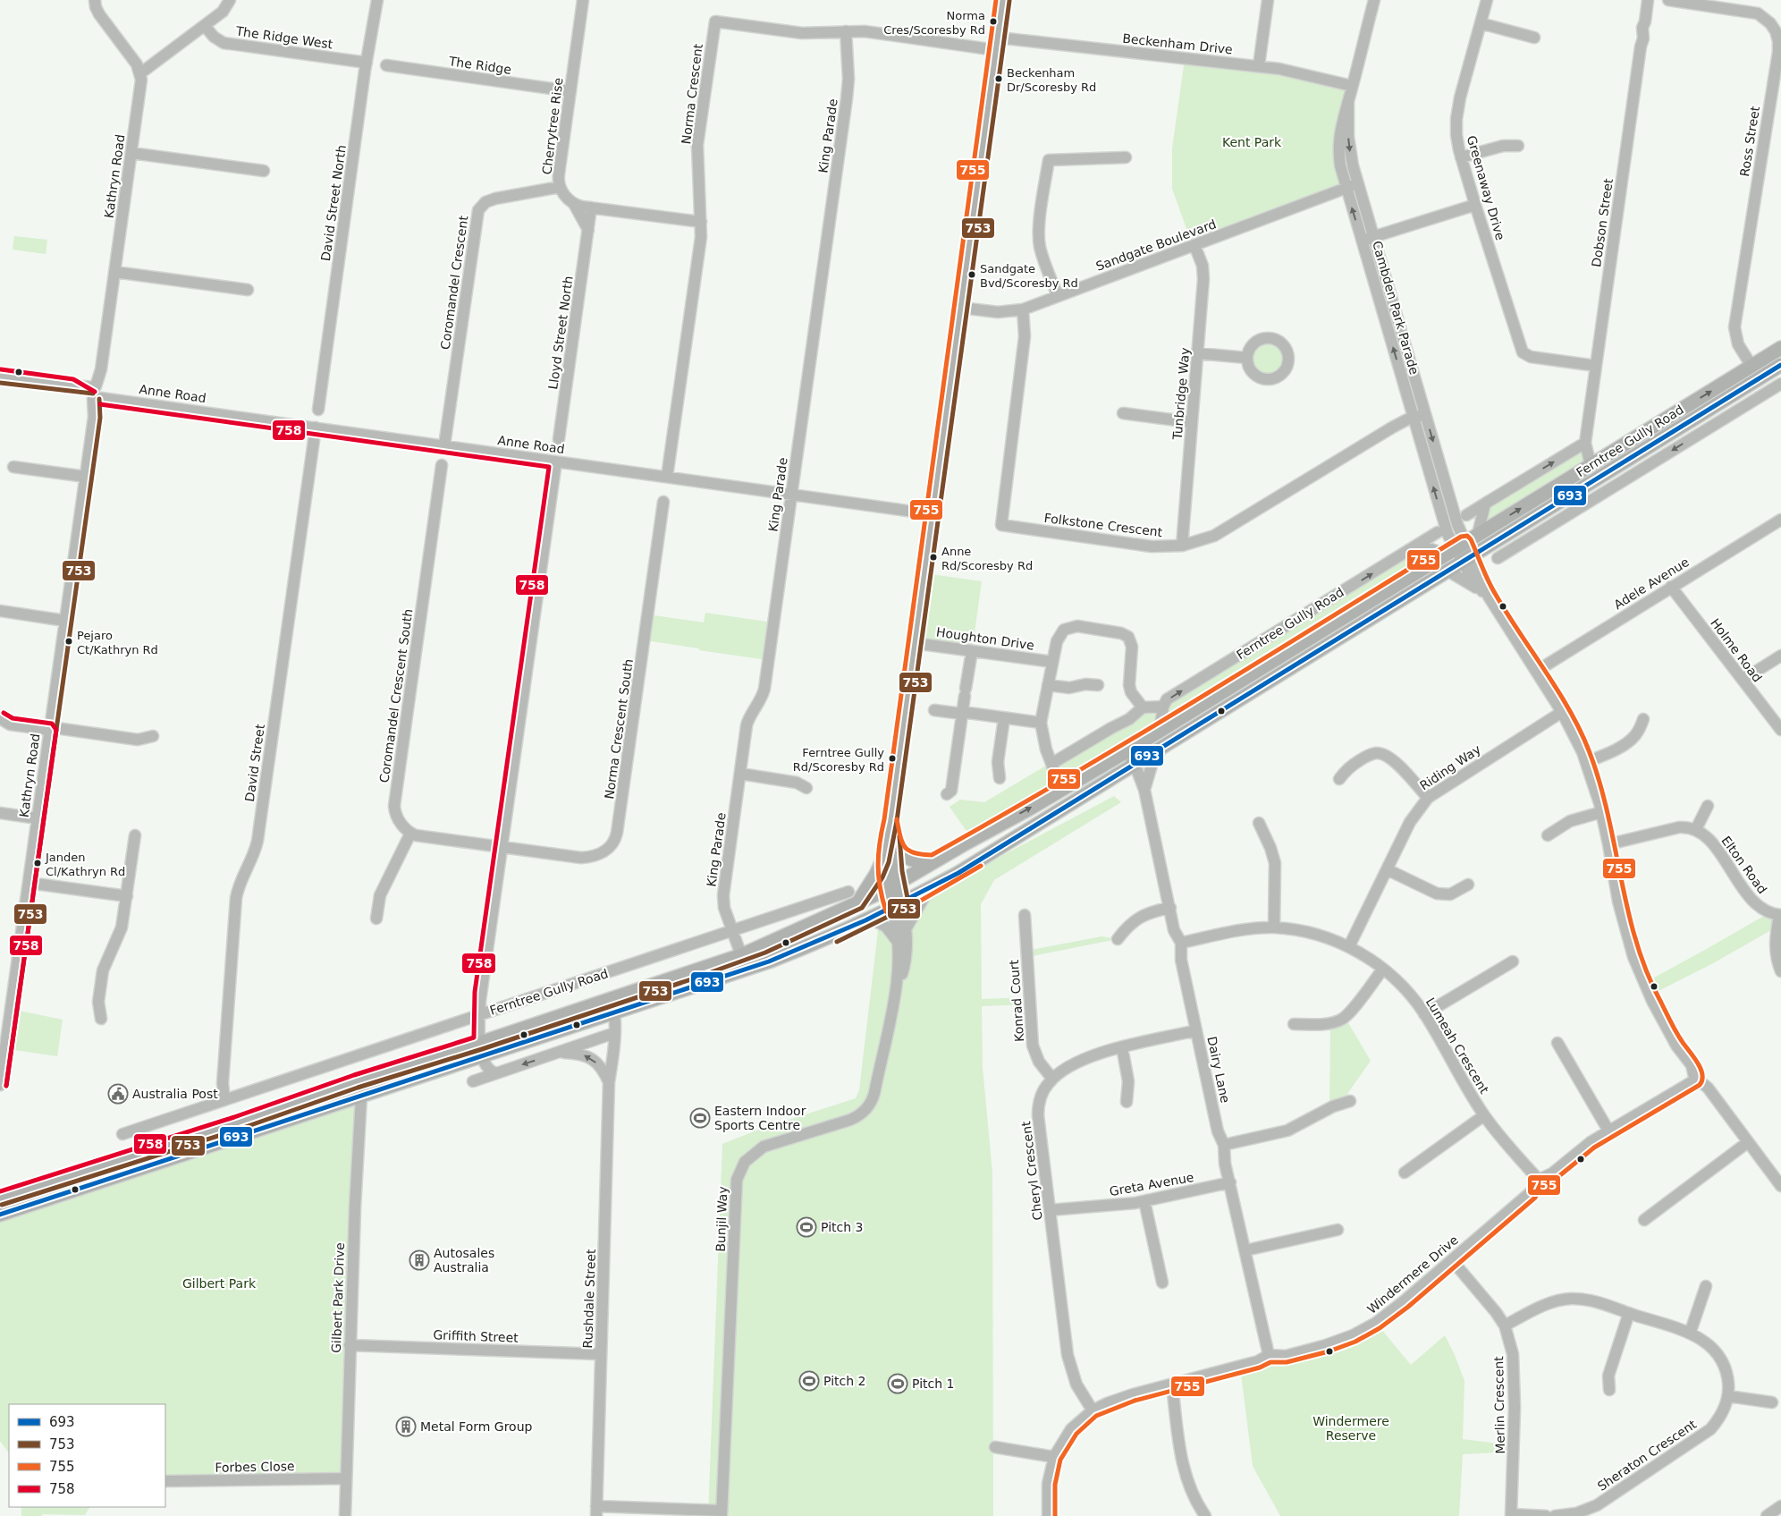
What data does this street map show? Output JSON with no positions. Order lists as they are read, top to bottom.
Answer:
{
  "streets": {
    "main road": ["Ferntree Gully Road"],
    "street": [
      "The Ridge West",
      "Beckenham Drive",
      "The Ridge",
      "Norma Crescent",
      "Cherrytree Rise",
      "King Parade",
      "Ross Street",
      "Kathryn Road",
      "Greenaway Drive",
      "David Street North",
      "Dobson Street",
      "Sandgate Boulevard",
      "Coromandel Crescent",
      "Cambden Park Parade",
      "Lloyd Street North",
      "Anne Road",
      "Tunbridge Way",
      "Folkstone Crescent",
      "Adele Avenue",
      "Houghton Drive",
      "Holme Road",
      "Coromandel Crescent South",
      "Norma Crescent South",
      "David Street",
      "Riding Way",
      "Elton Road",
      "Konrad Court",
      "Lumeah Crescent",
      "Dairy Lane",
      "Cheryl Crescent",
      "Greta Avenue",
      "Bunjil Way",
      "Windermere Drive",
      "Gilbert Park Drive",
      "Rushdale Street",
      "Griffith Street",
      "Merlin Crescent",
      "Sheraton Crescent",
      "Forbes Close"
    ]
  },
  "crossings": [
    ["The Ridge West", "David Street North"],
    ["Beckenham Drive", "Norma Crescent"],
    ["Beckenham Drive", "Cambden Park Parade"],
    ["The Ridge", "Cherrytree Rise"],
    ["Norma Crescent", "King Parade"],
    ["Norma Crescent", "Anne Road"],
    ["Cherrytree Rise", "Coromandel Crescent"],
    ["King Parade", "Anne Road"],
    ["King Parade", "Ferntree Gully Road"],
    ["Ross Street", "Ferntree Gully Road"],
    ["Kathryn Road", "Anne Road"],
    ["Greenaway Drive", "Dobson Street"],
    ["Dobson Street", "Ferntree Gully Road"],
    ["Sandgate Boulevard", "Cambden Park Parade"],
    ["Sandgate Boulevard", "Tunbridge Way"],
    ["Sandgate Boulevard", "Folkstone Crescent"],
    ["Coromandel Crescent", "Anne Road"],
    ["Cambden Park Parade", "Ferntree Gully Road"],
    ["Cambden Park Parade", "Folkstone Crescent"],
    ["Anne Road", "David Street"],
    ["Tunbridge Way", "Folkstone Crescent"],
    ["Ferntree Gully Road", "David Street"],
    ["Ferntree Gully Road", "Dairy Lane"],
    ["Ferntree Gully Road", "Bunjil Way"],
    ["Ferntree Gully Road", "Gilbert Park Drive"],
    ["Ferntree Gully Road", "Rushdale Street"],
    ["Adele Avenue", "Holme Road"],
    ["Riding Way", "Lumeah Crescent"],
    ["Konrad Court", "Cheryl Crescent"],
    ["Lumeah Crescent", "Dairy Lane"],
    ["Lumeah Crescent", "Windermere Drive"],
    ["Dairy Lane", "Cheryl Crescent"],
    ["Dairy Lane", "Greta Avenue"],
    ["Dairy Lane", "Windermere Drive"],
    ["Cheryl Crescent", "Greta Avenue"],
    ["Cheryl Crescent", "Windermere Drive"],
    ["Windermere Drive", "Merlin Crescent"],
    ["Gilbert Park Drive", "Griffith Street"],
    ["Gilbert Park Drive", "Forbes Close"],
    ["Rushdale Street", "Griffith Street"],
    ["Merlin Crescent", "Sheraton Crescent"]
  ],
  "parks": ["Kent Park", "Gilbert Park", "Windermere Reserve"],
  "places": {
    "other": [
      "Norma Cres/Scoresby Rd",
      "Beckenham Dr/Scoresby Rd",
      "Sandgate Bvd/Scoresby Rd",
      "Anne Rd/Scoresby Rd",
      "Pejaro Ct/Kathryn Rd",
      "Ferntree Gully Rd/Scoresby Rd",
      "Janden Cl/Kathryn Rd"
    ],
    "public building": ["Australia Post"],
    "sports": [
      "Eastern Indoor Sports Centre",
      "Pitch 3",
      "Pitch 2",
      "Pitch 1"
    ],
    "building": ["Autosales Australia", "Metal Form Group"]
  },
  "lines": [
    "transit line 755",
    "transit line 753",
    "transit line 693",
    "transit line 758"
  ],
  "legend": [
    "693",
    "753",
    "755",
    "758"
  ]
}
